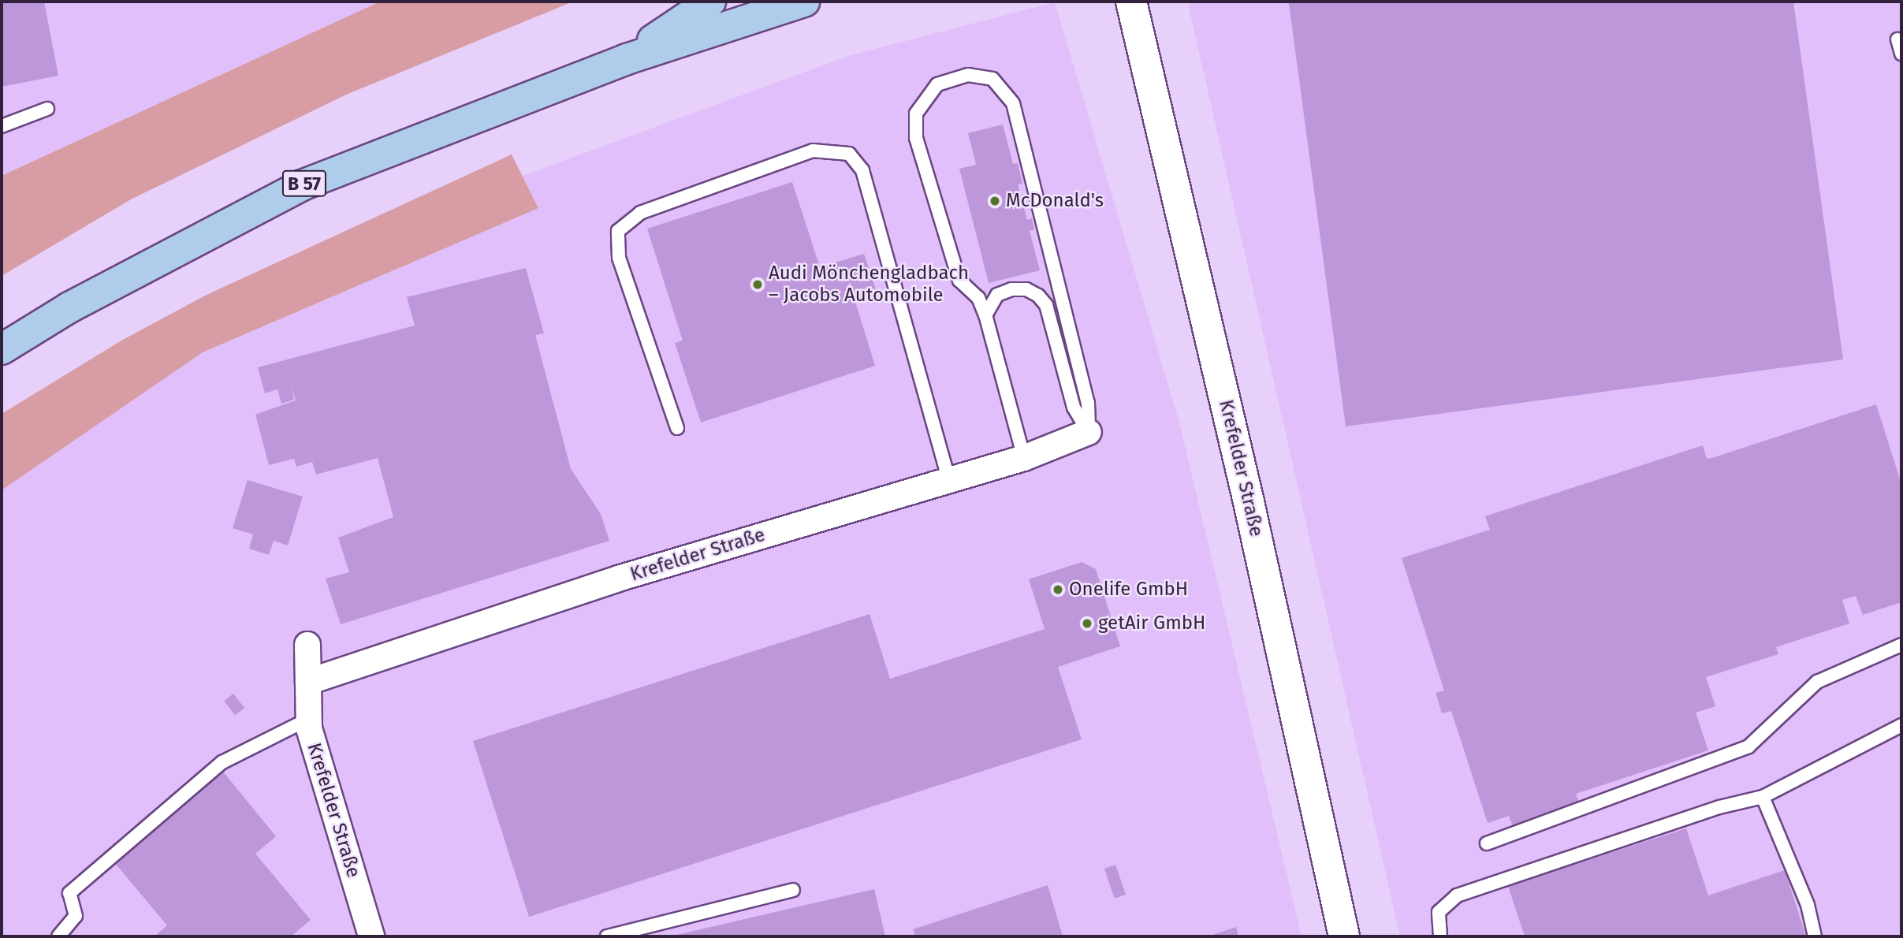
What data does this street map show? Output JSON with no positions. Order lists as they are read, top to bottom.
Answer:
{
  "streets": {
    "main road": ["B 57"],
    "street": ["Krefelder Straße"]
  },
  "places": [
    "McDonald's",
    "Audi Mönchengladbach – Jacobs Automobile",
    "Onelife GmbH",
    "getAir GmbH"
  ]
}
